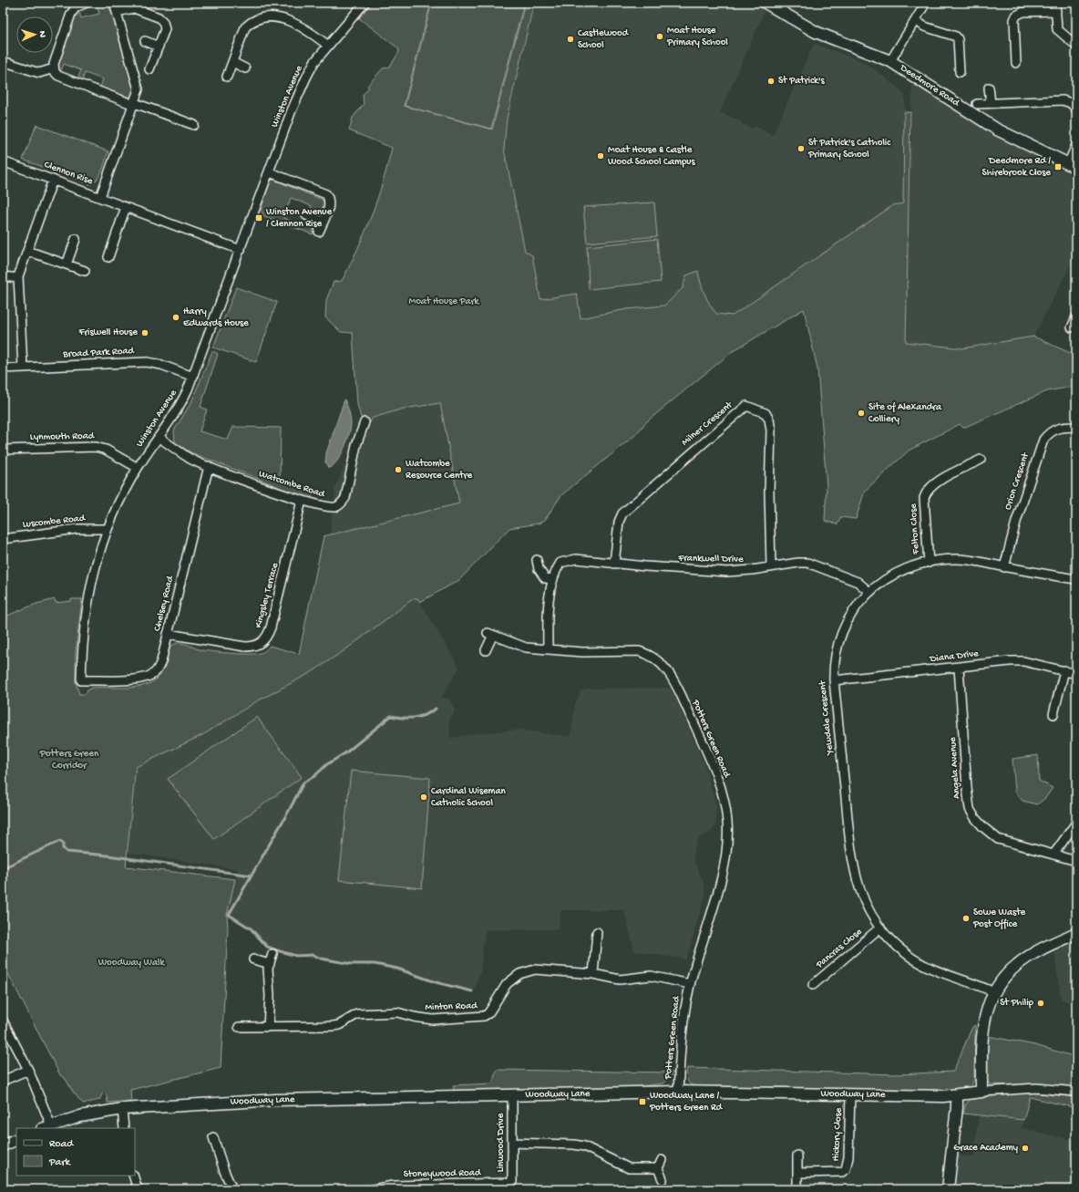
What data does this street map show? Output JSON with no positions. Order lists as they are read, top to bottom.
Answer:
{
  "streets": {
    "street": [
      "Deedmore Road",
      "Winston Avenue",
      "Clennon Rise",
      "Broad Park Road",
      "Milner Crescent",
      "Lynmouth Road",
      "Orion Crescent",
      "Watcombe Road",
      "Luscombe Road",
      "Felton Close",
      "Frankwell Drive",
      "Kingsley Terrace",
      "Chelsey Road",
      "Diana Drive",
      "Yewdale Crescent",
      "Potters Green Road",
      "Angela Avenue",
      "Pancras Close",
      "Minton Road",
      "Woodway Lane",
      "Hickory Close",
      "Linwood Drive",
      "Stoneywood Road"
    ]
  },
  "crossings": [
    ["Winston Avenue", "Clennon Rise"],
    ["Winston Avenue", "Broad Park Road"],
    ["Winston Avenue", "Lynmouth Road"],
    ["Winston Avenue", "Watcombe Road"],
    ["Winston Avenue", "Luscombe Road"],
    ["Winston Avenue", "Chelsey Road"],
    ["Milner Crescent", "Frankwell Drive"],
    ["Orion Crescent", "Yewdale Crescent"],
    ["Watcombe Road", "Kingsley Terrace"],
    ["Watcombe Road", "Chelsey Road"],
    ["Felton Close", "Yewdale Crescent"],
    ["Frankwell Drive", "Yewdale Crescent"],
    ["Kingsley Terrace", "Chelsey Road"],
    ["Diana Drive", "Yewdale Crescent"],
    ["Diana Drive", "Angela Avenue"],
    ["Yewdale Crescent", "Pancras Close"],
    ["Potters Green Road", "Minton Road"],
    ["Potters Green Road", "Woodway Lane"],
    ["Woodway Lane", "Hickory Close"],
    ["Woodway Lane", "Linwood Drive"],
    ["Linwood Drive", "Stoneywood Road"]
  ],
  "parks": ["Moat House Park", "Potters Green Corridor", "Woodway Walk"],
  "places": {
    "other": [
      "Moat House Primary School",
      "Castlewood School",
      "St Patrick's",
      "St Patrick's Catholic Primary School",
      "Moat House & Castle Wood School Campus",
      "Harry Edwards House",
      "Friswell House",
      "Site of Alexandra Colliery",
      "Watcombe Resource Centre",
      "Cardinal Wiseman Catholic School",
      "Sowe Waste Post Office",
      "St Philip",
      "Grace Academy"
    ],
    "transit": ["Deedmore Rd / Shirebrook Close", "Winston Avenue / Clennon Rise", "Woodway Lane / Potters Green Rd"]
  },
  "legend": ["Road", "Park"],
  "north": "right"
}
